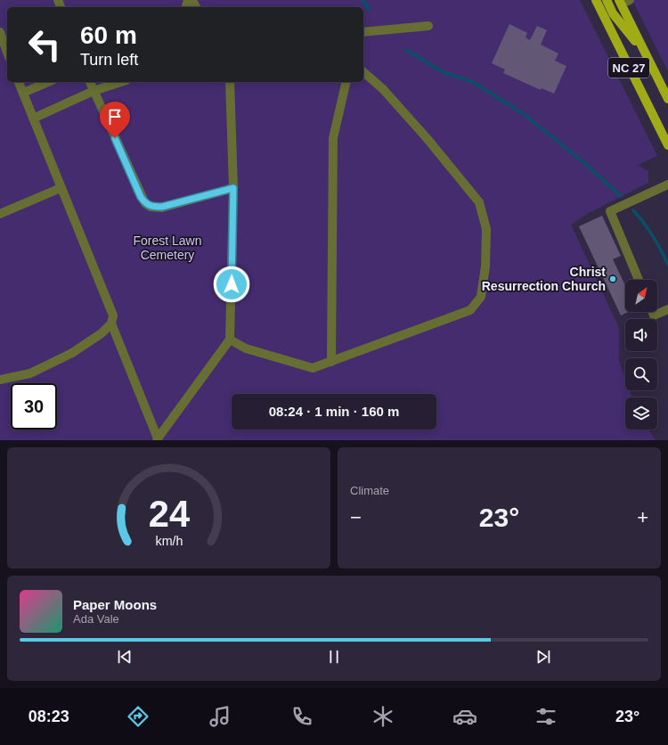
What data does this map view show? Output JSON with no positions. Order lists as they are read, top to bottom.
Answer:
{
  "streets": {
    "main road": ["NC 27"]
  },
  "parks": ["Forest Lawn Cemetery"],
  "places": ["Christ Resurrection Church"],
  "north": "top right",
  "page": {
    "turn": ["60 m", "Turn left"],
    "limit": "30",
    "trip": "08:24 · 1 min · 160 m",
    "tile": "Climate",
    "heat": ["−", "23°", "+"],
    "song": ["Paper Moons", "Ada Vale"],
    "tabs": ["08:23", "23°"],
    "gauge": ["24", "km/h"]
  }
}
